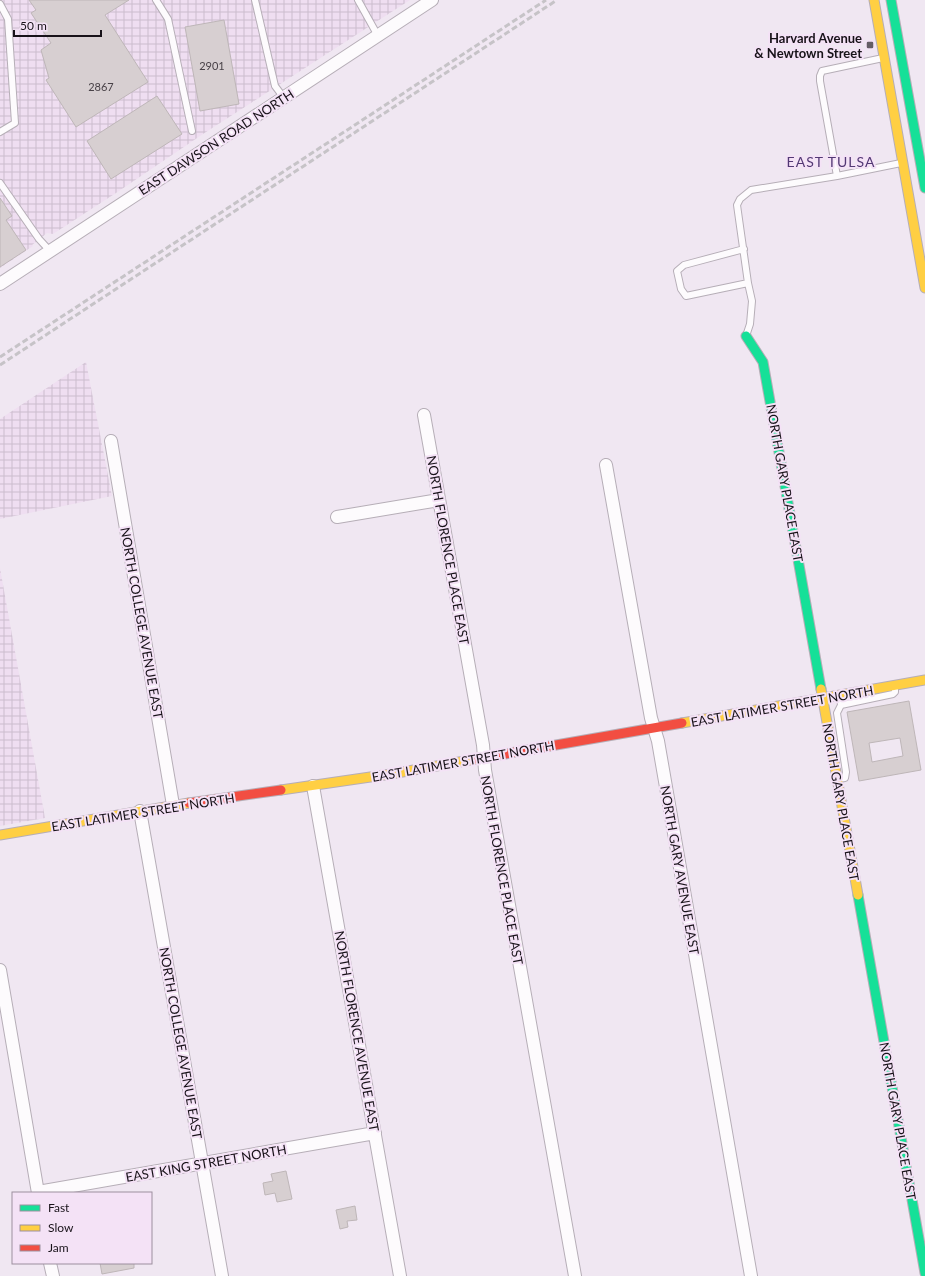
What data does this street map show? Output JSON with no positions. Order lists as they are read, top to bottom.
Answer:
{
  "streets": {
    "street": [
      "EAST DAWSON ROAD NORTH",
      "NORTH GARY PLACE EAST",
      "NORTH FLORENCE PLACE EAST",
      "NORTH COLLEGE AVENUE EAST",
      "EAST LATIMER STREET NORTH",
      "NORTH GARY AVENUE EAST",
      "NORTH FLORENCE AVENUE EAST",
      "EAST KING STREET NORTH"
    ]
  },
  "crossings": [
    ["NORTH GARY PLACE EAST", "EAST LATIMER STREET NORTH"],
    ["NORTH FLORENCE PLACE EAST", "EAST LATIMER STREET NORTH"],
    ["NORTH COLLEGE AVENUE EAST", "EAST LATIMER STREET NORTH"],
    ["NORTH COLLEGE AVENUE EAST", "EAST KING STREET NORTH"],
    ["EAST LATIMER STREET NORTH", "NORTH GARY AVENUE EAST"],
    ["EAST LATIMER STREET NORTH", "NORTH FLORENCE AVENUE EAST"],
    ["NORTH FLORENCE AVENUE EAST", "EAST KING STREET NORTH"]
  ],
  "districts": ["EAST TULSA"],
  "places": {
    "transit": ["Harvard Avenue & Newtown Street"]
  },
  "house_numbers": ["2901", "2867"],
  "legend": ["Fast", "Slow", "Jam"],
  "scale_bar": "50 m"
}
